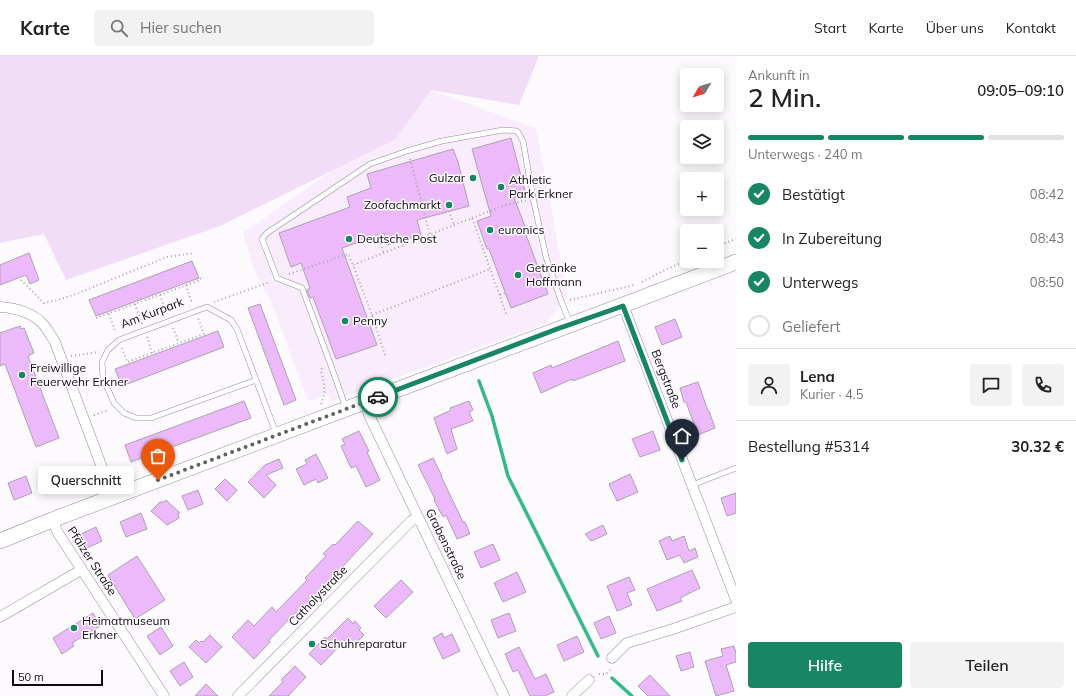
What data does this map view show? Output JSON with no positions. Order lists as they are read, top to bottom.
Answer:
{
  "streets": {
    "street": [
      "Bergstraße",
      "Grabenstraße",
      "Pfälzer Straße",
      "Catholystraße"
    ],
    "lane": ["Am Kurpark"]
  },
  "crossings": [
    ["Grabenstraße", "Catholystraße"]
  ],
  "places": [
    "Gulzar",
    "Athletic Park Erkner",
    "Zoofachmarkt",
    "euronics",
    "Deutsche Post",
    "Getränke Hoffmann",
    "Penny",
    "Freiwillige Feuerwehr Erkner",
    "Querschnitt",
    "Heimatmuseum Erkner",
    "Schuhreparatur"
  ],
  "scale_bar": "50 m",
  "north": "bottom left",
  "page": {
    "header": "Karte",
    "search": "Hier suchen",
    "nav": [
      "Start",
      "Karte",
      "Über uns",
      "Kontakt"
    ],
    "heading": ["2 Min.", "Ankunft in", "09:05–09:10"],
    "panel": [
      "Lena",
      "Kurier · 4.5",
      "Bestellung #5314",
      "30.32 €"
    ],
    "map_buttons": ["+", "−"],
    "bar": "Unterwegs · 240 m",
    "list": [
      ["Bestätigt", "08:42"],
      ["In Zubereitung", "08:43"],
      ["Unterwegs", "08:50"],
      "Geliefert"
    ],
    "bubble": "Querschnitt",
    "buttons": ["Hilfe", "Teilen"],
    "scale": "50 m"
  }
}
